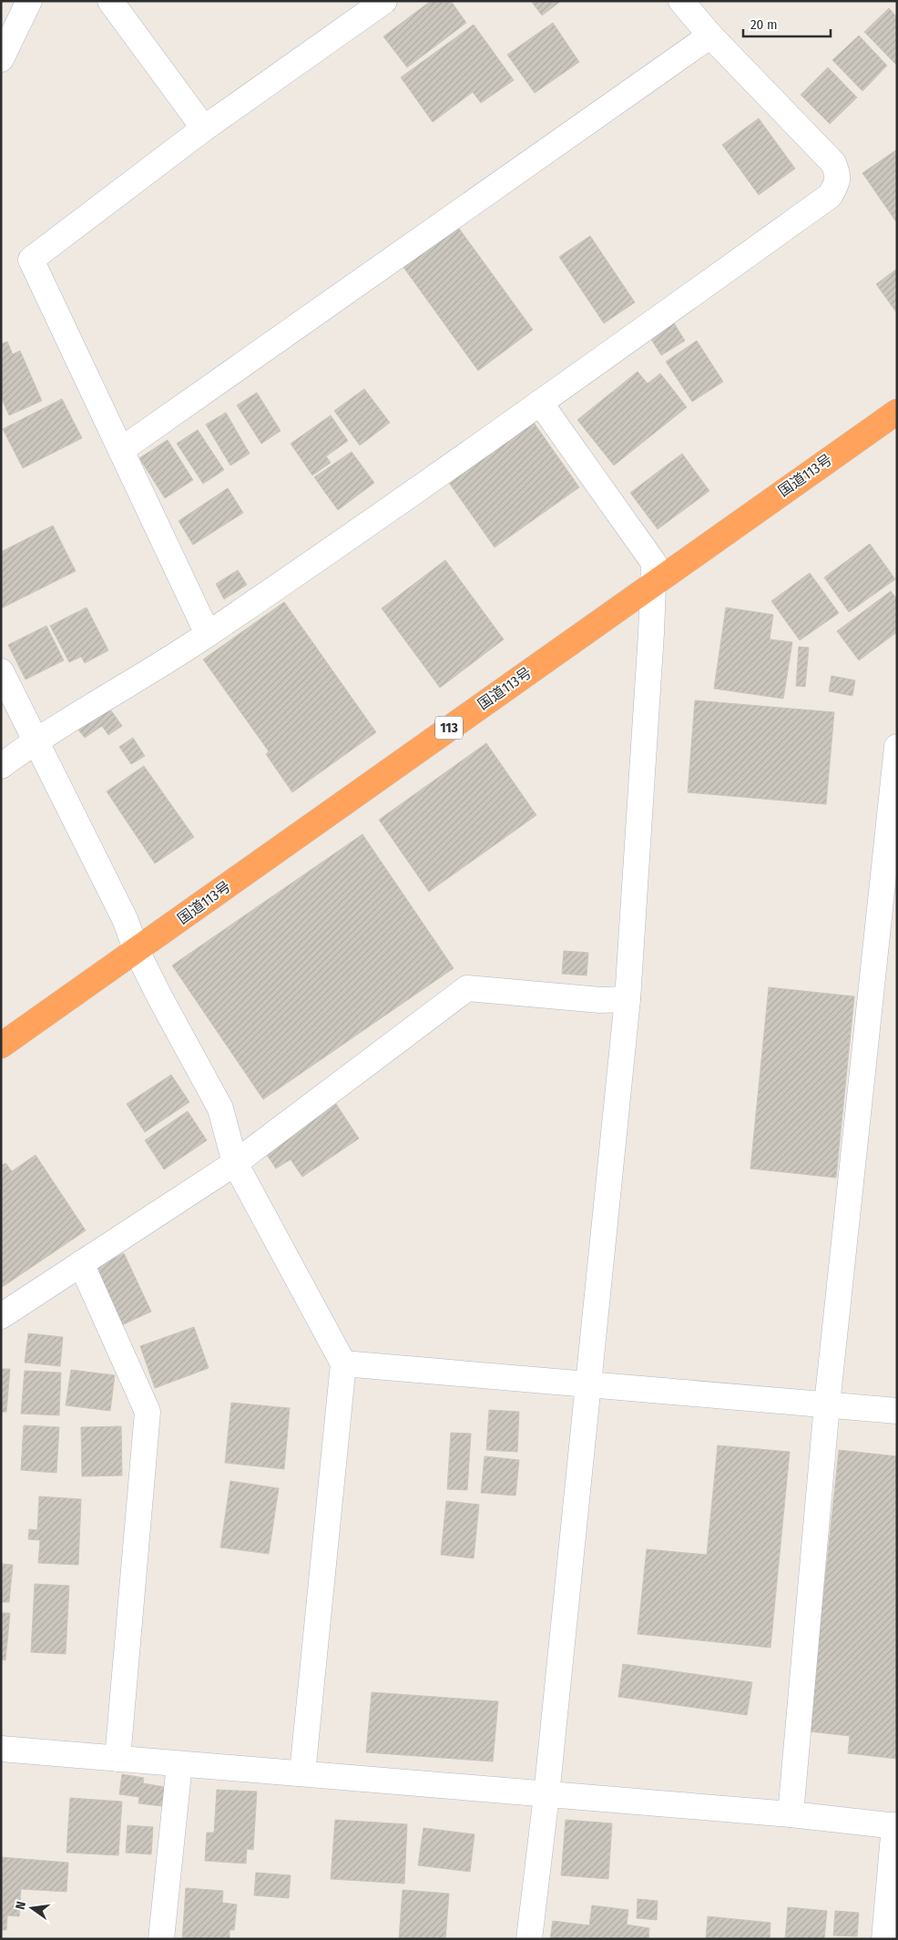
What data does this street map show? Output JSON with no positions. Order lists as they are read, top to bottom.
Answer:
{
  "streets": {
    "highway": ["国道113号", "113"]
  },
  "scale_bar": "20 m",
  "north": "left"
}
